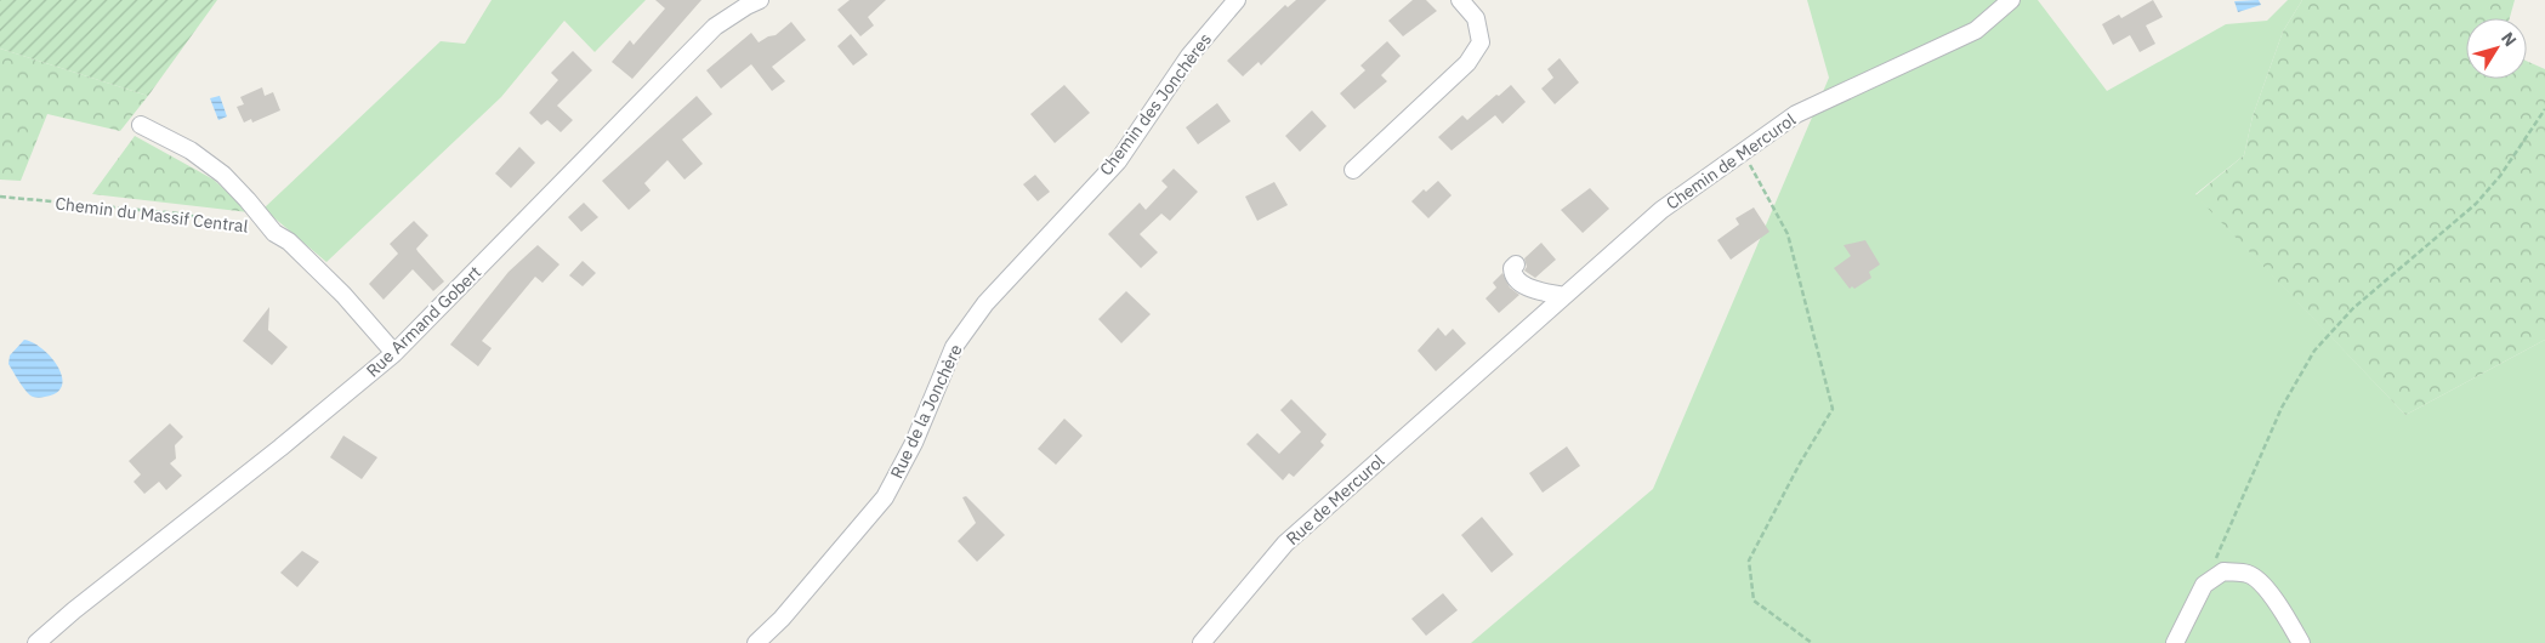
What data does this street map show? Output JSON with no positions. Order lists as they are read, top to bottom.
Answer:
{
  "streets": {
    "street": [
      "Chemin des Jonchères",
      "Chemin de Mercurol",
      "Rue Armand Gobert",
      "Rue de la Jonchère",
      "Rue de Mercurol"
    ],
    "path": ["Chemin du Massif Central"]
  },
  "crossings": [
    ["Chemin des Jonchères", "Rue de la Jonchère"],
    ["Chemin de Mercurol", "Rue de Mercurol"]
  ],
  "north": "top right"
}
